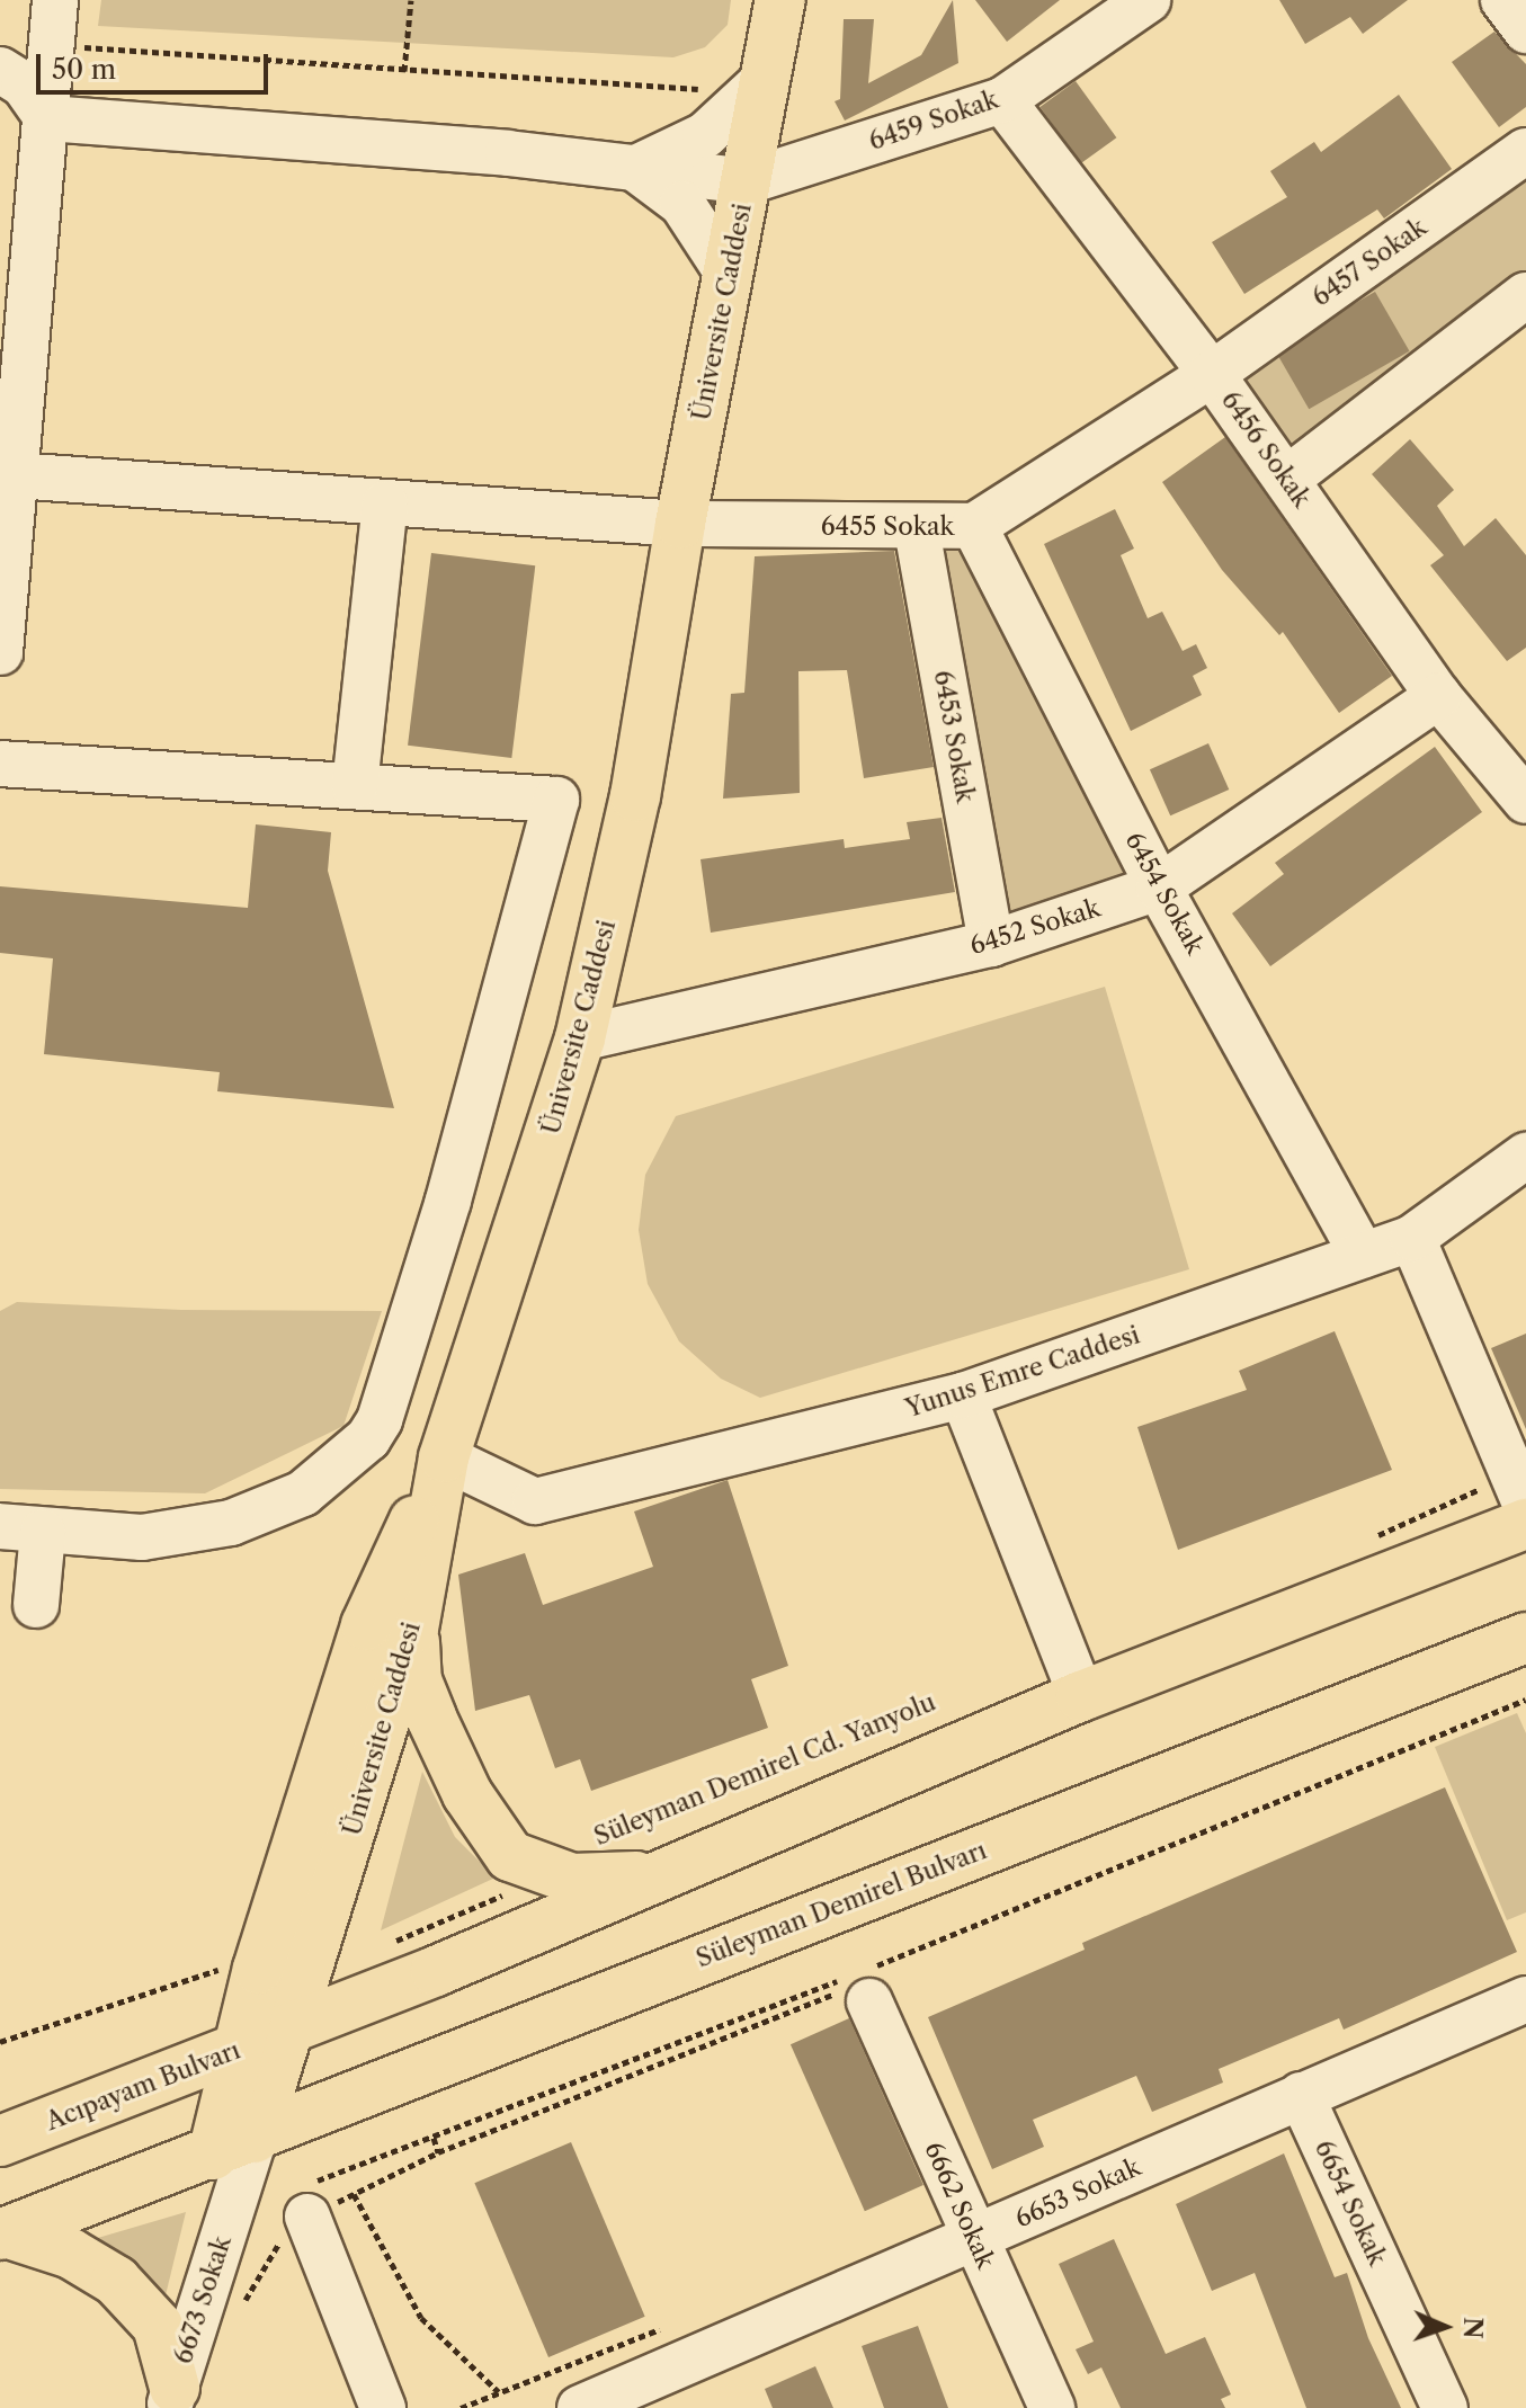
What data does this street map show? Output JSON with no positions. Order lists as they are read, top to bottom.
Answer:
{
  "streets": {
    "main road": ["Üniversite Caddesi", "Süleyman Demirel Bulvarı", "Acıpayam Bulvarı"],
    "street": [
      "6459 Sokak",
      "6457 Sokak",
      "6456 Sokak",
      "6455 Sokak",
      "6453 Sokak",
      "6454 Sokak",
      "6452 Sokak",
      "Yunus Emre Caddesi",
      "6653 Sokak",
      "6654 Sokak",
      "6662 Sokak",
      "6673 Sokak"
    ]
  },
  "crossings": [
    ["6459 Sokak", "Üniversite Caddesi"],
    ["6459 Sokak", "6456 Sokak"],
    ["6457 Sokak", "6456 Sokak"],
    ["6457 Sokak", "6455 Sokak"],
    ["Üniversite Caddesi", "6455 Sokak"],
    ["Üniversite Caddesi", "6452 Sokak"],
    ["Üniversite Caddesi", "Yunus Emre Caddesi"],
    ["Üniversite Caddesi", "Süleyman Demirel Bulvarı"],
    ["Üniversite Caddesi", "Acıpayam Bulvarı"],
    ["Üniversite Caddesi", "6673 Sokak"],
    ["6456 Sokak", "6455 Sokak"],
    ["6456 Sokak", "6452 Sokak"],
    ["6455 Sokak", "6453 Sokak"],
    ["6455 Sokak", "6454 Sokak"],
    ["6453 Sokak", "6452 Sokak"],
    ["6454 Sokak", "6452 Sokak"],
    ["6454 Sokak", "Yunus Emre Caddesi"],
    ["Süleyman Demirel Bulvarı", "6673 Sokak"],
    ["6653 Sokak", "6654 Sokak"],
    ["6653 Sokak", "6662 Sokak"]
  ],
  "scale_bar": "50 m",
  "north": "right"
}
